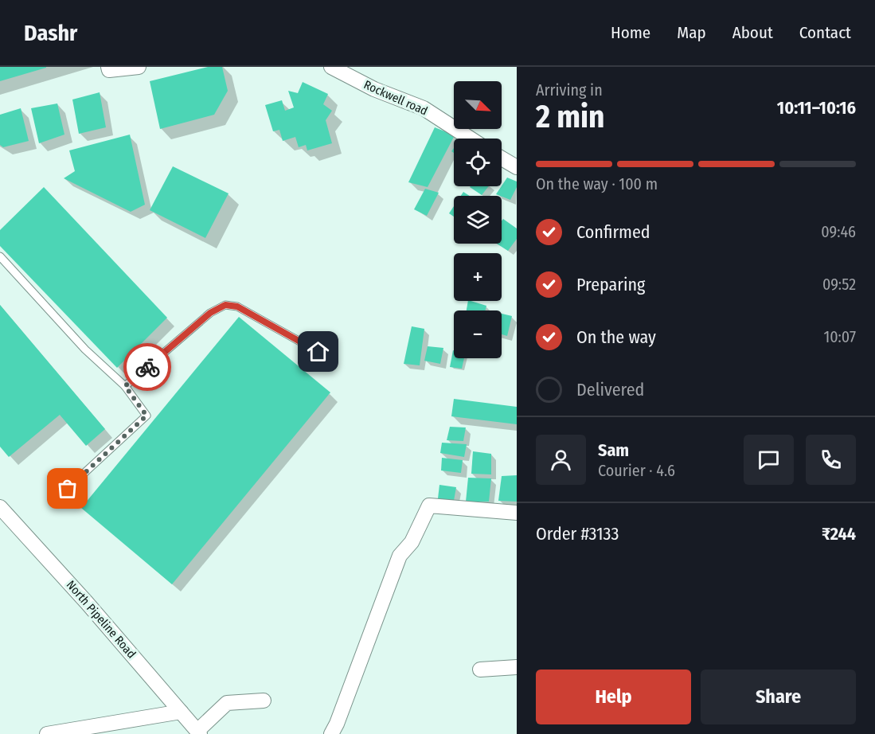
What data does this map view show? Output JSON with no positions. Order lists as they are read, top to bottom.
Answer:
{
  "streets": {
    "street": ["Rockwell road", "North Pipeline Road"]
  },
  "north": "bottom right",
  "page": {
    "header": "Dashr",
    "nav": [
      "Home",
      "Map",
      "About",
      "Contact"
    ],
    "heading": ["2 min", "Arriving in", "10:11–10:16"],
    "panel": [
      "Sam",
      "Courier · 4.6",
      "Order #3133",
      "₹244"
    ],
    "map_buttons": ["+", "−"],
    "bar": "On the way · 100 m",
    "list": [
      ["Confirmed", "09:46"],
      ["Preparing", "09:52"],
      ["On the way", "10:07"],
      "Delivered"
    ],
    "buttons": ["Help", "Share"]
  }
}
